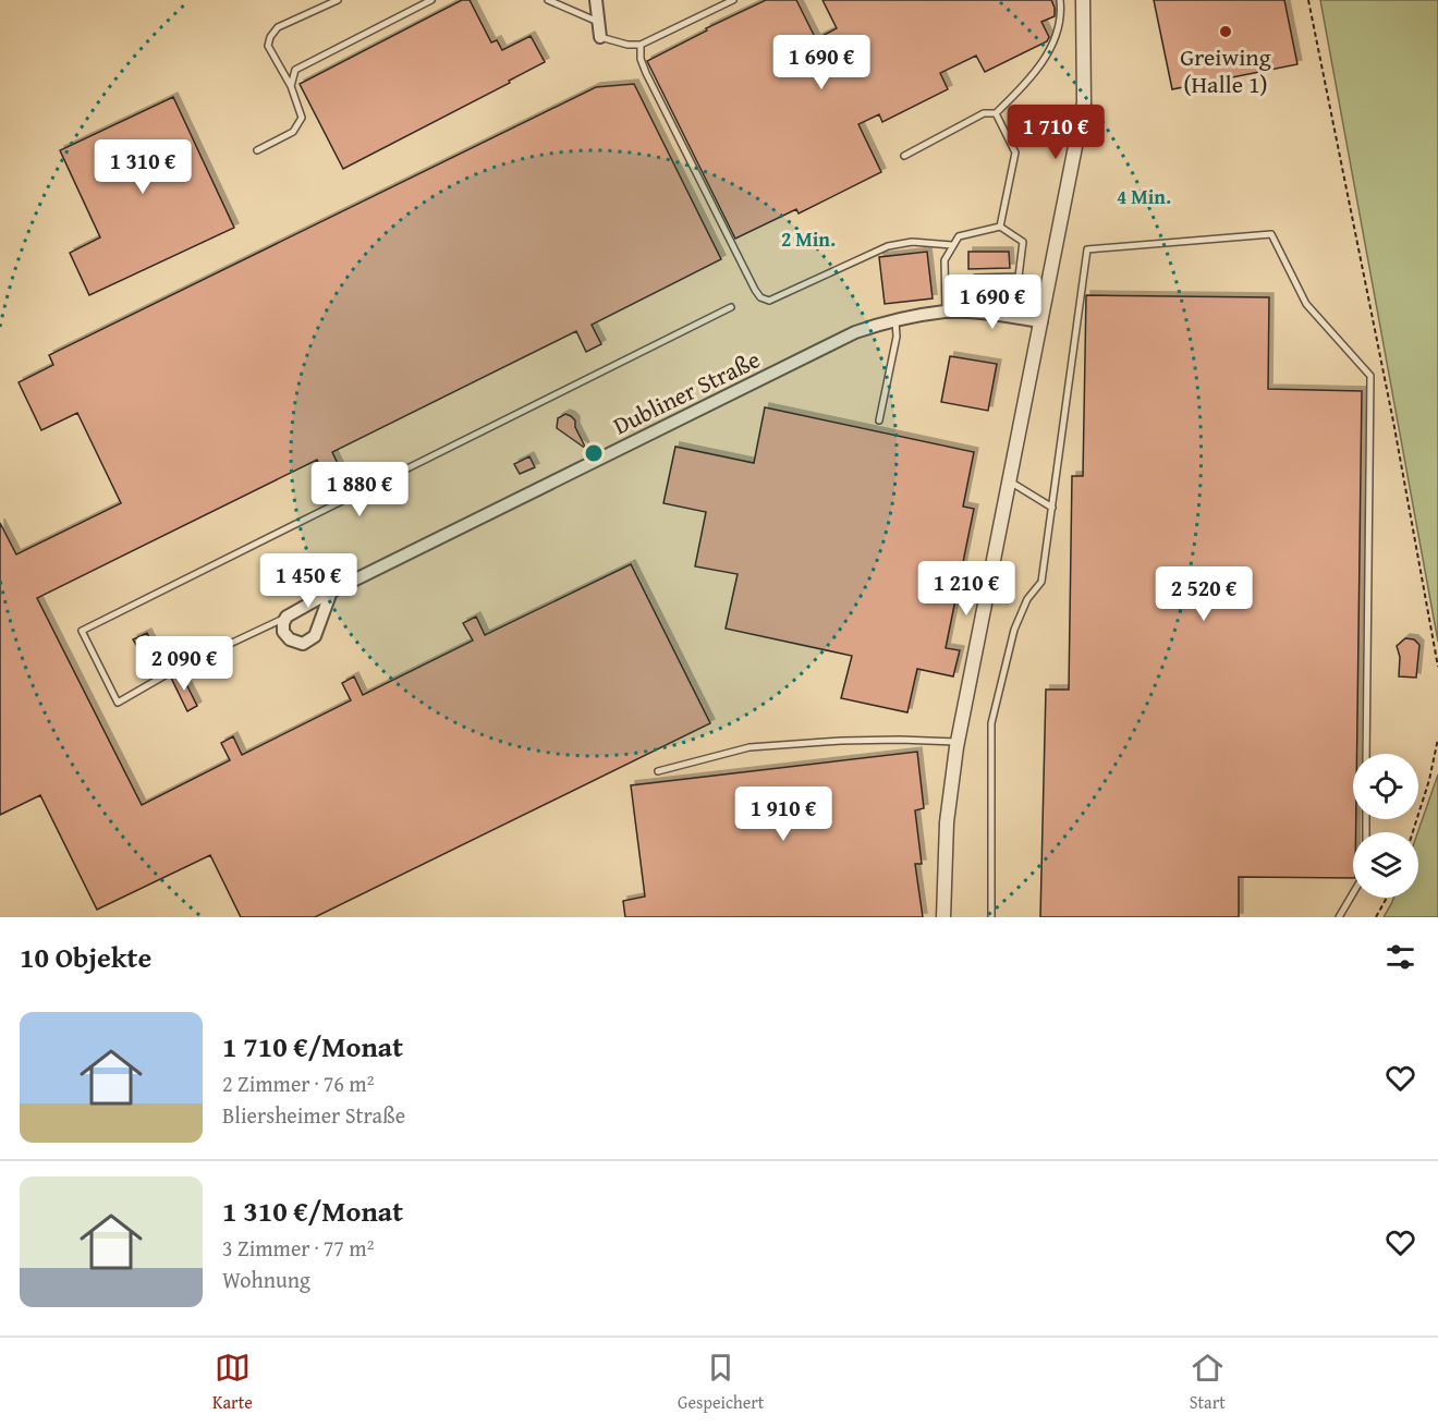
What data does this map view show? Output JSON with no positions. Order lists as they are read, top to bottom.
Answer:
{
  "streets": {
    "street": ["Dubliner Straße"]
  },
  "places": ["Greiwing (Halle 1)"],
  "page": {
    "price": [
      "1 690 €",
      "1 710 €",
      "1 310 €",
      "1 690 €",
      "1 880 €",
      "1 450 €",
      "1 210 €",
      "2 520 €",
      "2 090 €",
      "1 910 €"
    ],
    "heading": "10 Objekte",
    "list": [
      {
        "name": "1 710 €/Monat",
        "note": "2 Zimmer · 76 m² · Bliersheimer Straße"
      },
      {
        "name": "1 310 €/Monat",
        "note": "3 Zimmer · 77 m² · Wohnung"
      }
    ],
    "tabs": ["Karte", "Gespeichert", "Start"]
  },
  "rings": ["4 Min.", "2 Min."]
}
